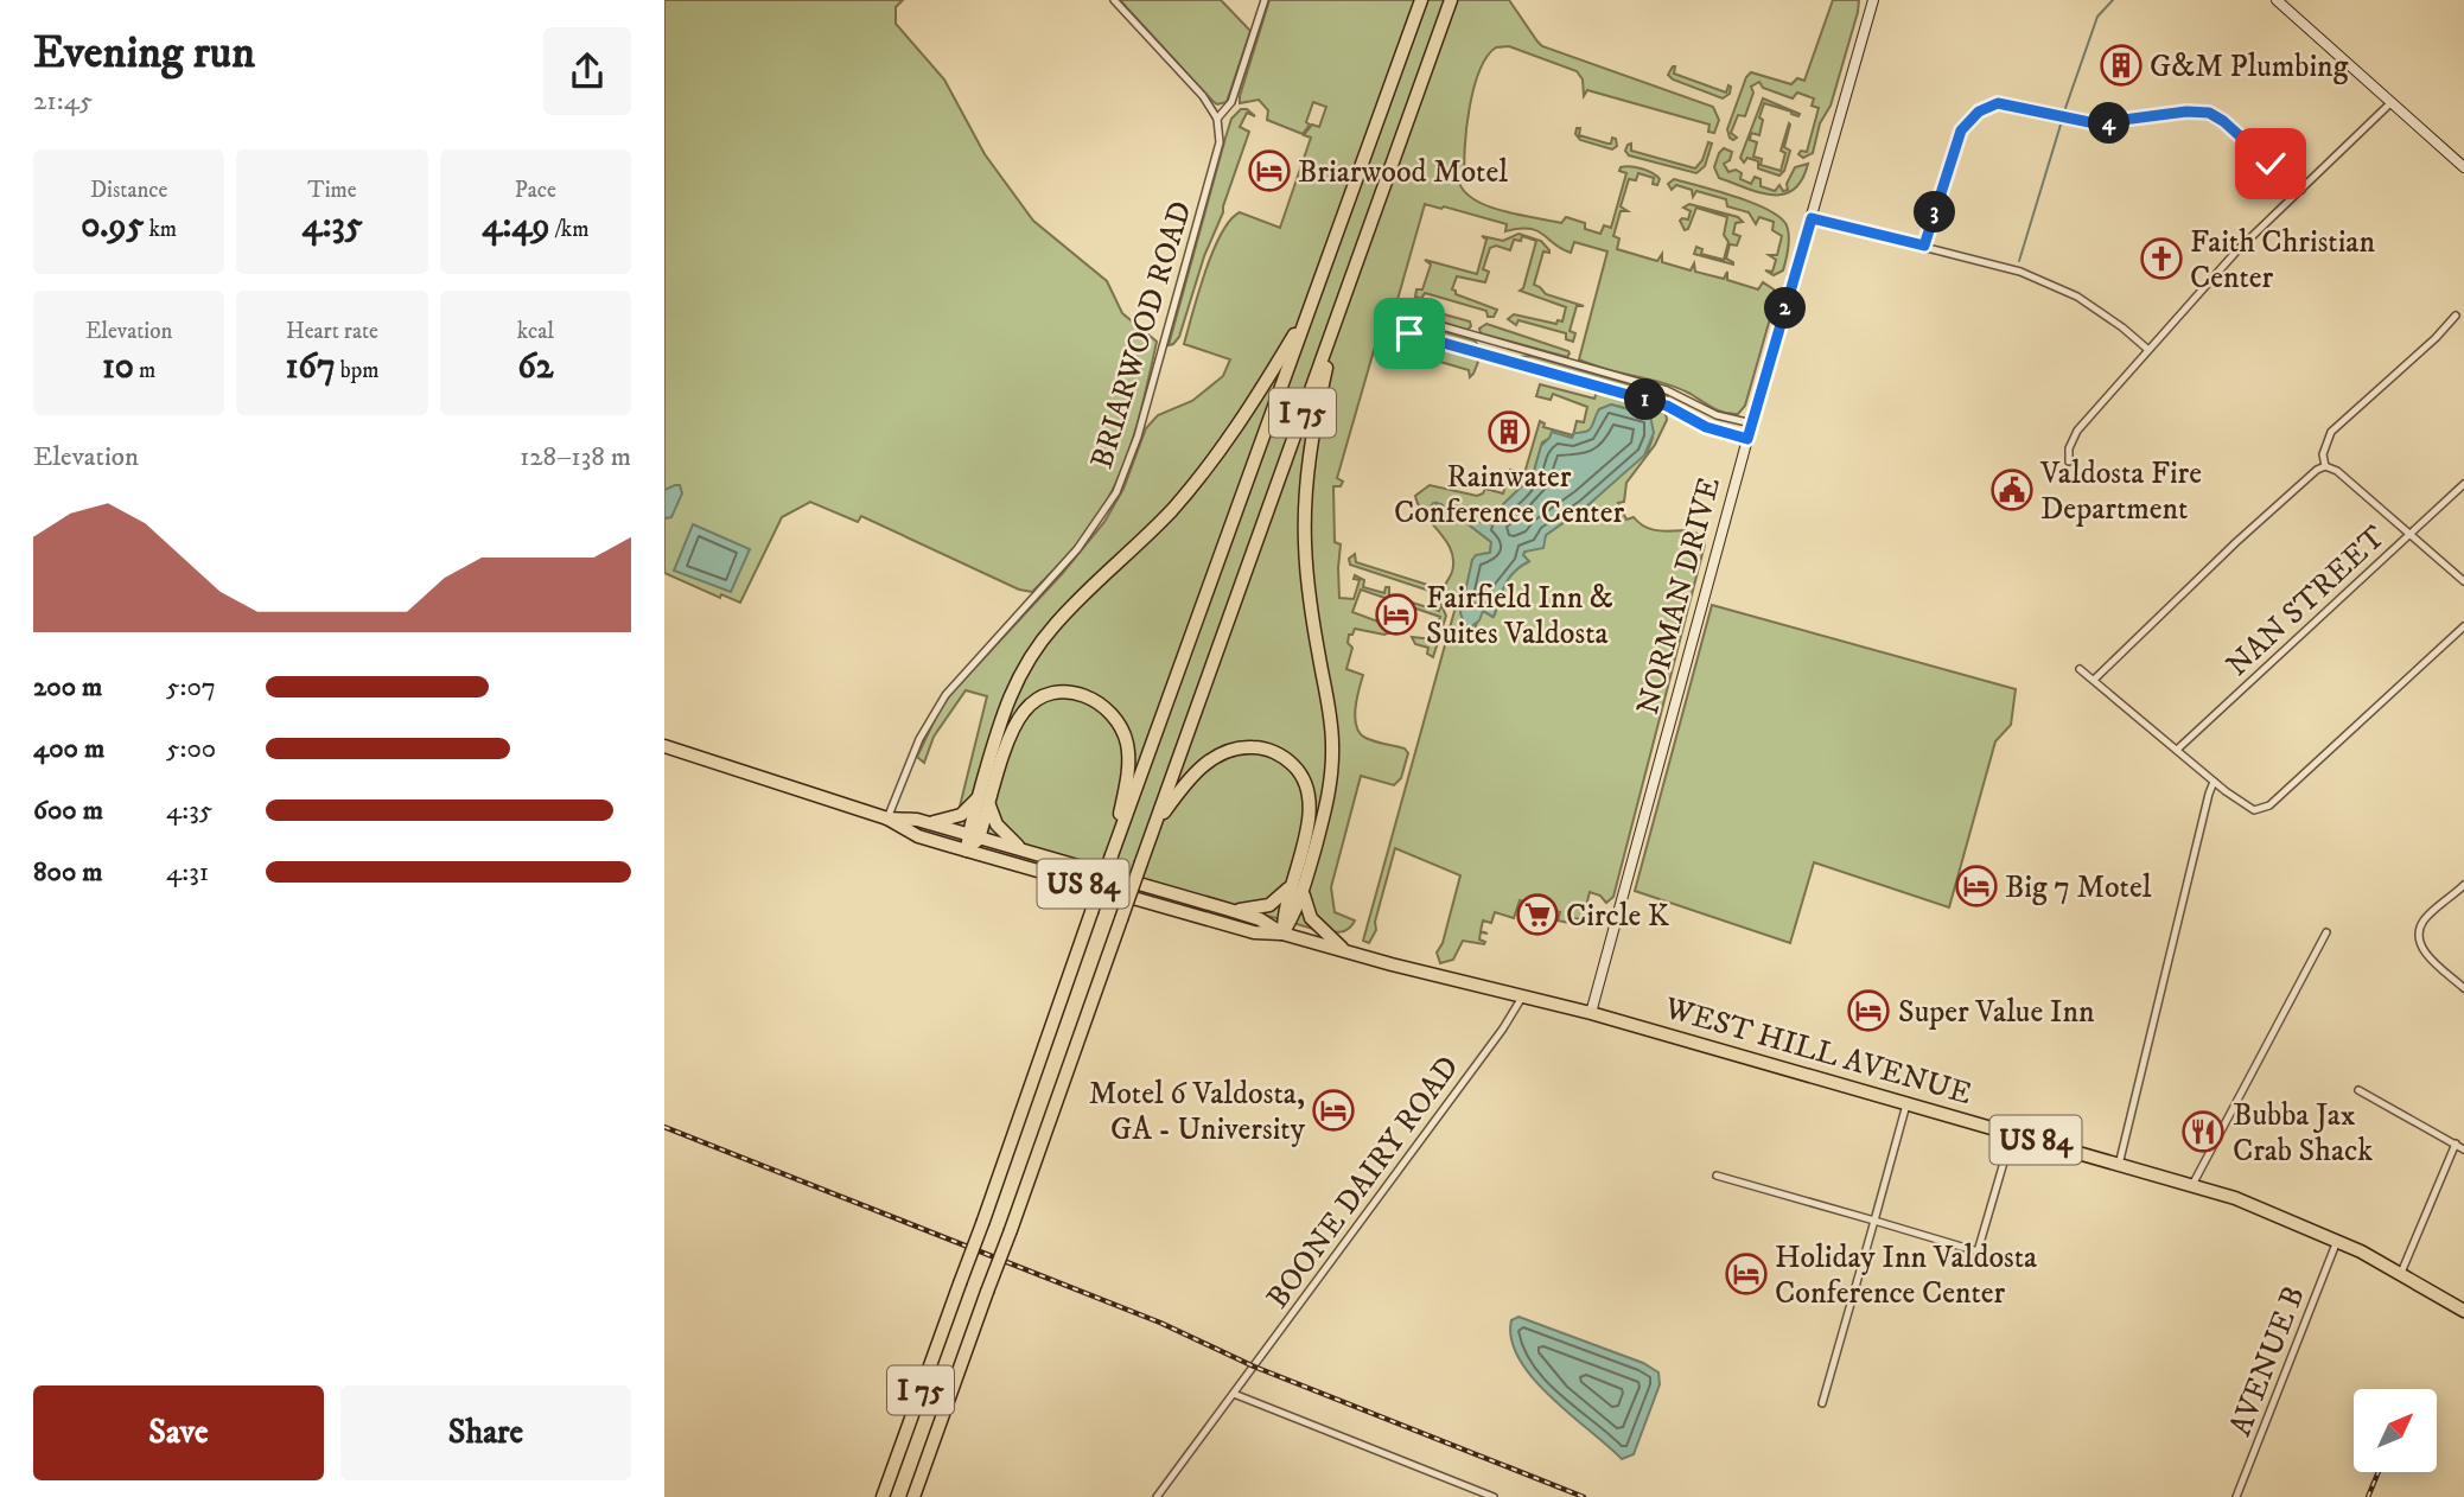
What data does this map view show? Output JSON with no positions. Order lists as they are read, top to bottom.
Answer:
{
  "streets": {
    "highway": ["I 75", "US 84", "WEST HILL AVENUE"],
    "street": [
      "BRIARWOOD ROAD",
      "NORMAN DRIVE",
      "NAN STREET",
      "BOONE DAIRY ROAD",
      "AVENUE B"
    ]
  },
  "crossings": [
    ["BRIARWOOD ROAD", "WEST HILL AVENUE"],
    ["NORMAN DRIVE", "WEST HILL AVENUE"],
    ["WEST HILL AVENUE", "BOONE DAIRY ROAD"],
    ["WEST HILL AVENUE", "AVENUE B"]
  ],
  "places": {
    "building": ["G&M Plumbing", "Rainwater Conference Center"],
    "hotel": [
      "Briarwood Motel",
      "Fairfield Inn & Suites Valdosta",
      "Big 7 Motel",
      "Super Value Inn",
      "Motel 6 Valdosta, GA - University",
      "Holiday Inn Valdosta Conference Center"
    ],
    "church": ["Faith Christian Center"],
    "public building": ["Valdosta Fire Department"],
    "supermarket": ["Circle K"],
    "restaurant": ["Bubba Jax Crab Shack"]
  },
  "north": "top right",
  "page": {
    "heading": ["Evening run", "21:45"],
    "pins": [
      "4",
      "3",
      "2",
      "1"
    ],
    "stats": [
      ["Distance", "0.95 km"],
      ["Time", "4:35"],
      ["Pace", "4:49 /km"],
      ["Elevation", "10 m"],
      ["Heart rate", "167 bpm"],
      ["kcal", "62"]
    ],
    "chart": ["Elevation", "128–138 m"],
    "list": [
      {
        "name": "200 m",
        "note": "5:07"
      },
      {
        "name": "400 m",
        "note": "5:00"
      },
      {
        "name": "600 m",
        "note": "4:35"
      },
      {
        "name": "800 m",
        "note": "4:31"
      }
    ],
    "buttons": ["Save", "Share"]
  }
}
